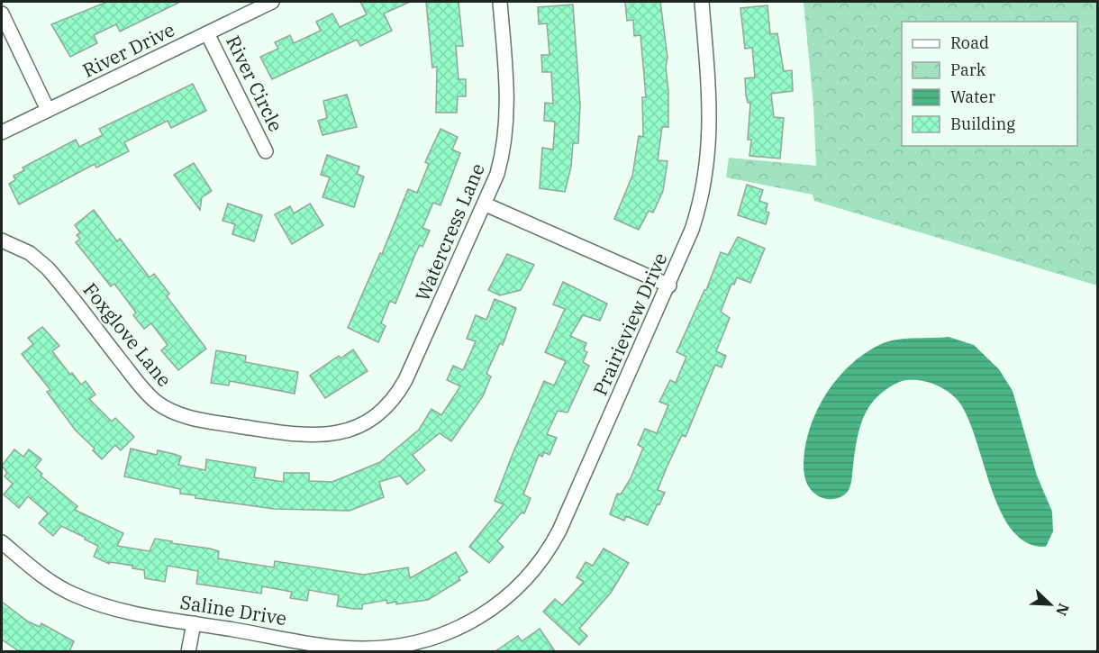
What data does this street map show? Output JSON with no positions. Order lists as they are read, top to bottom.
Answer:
{
  "streets": {
    "street": [
      "River Drive",
      "River Circle",
      "Watercress Lane",
      "Prairieview Drive",
      "Foxglove Lane",
      "Saline Drive"
    ]
  },
  "crossings": [
    ["River Drive", "River Circle"],
    ["Watercress Lane", "Foxglove Lane"],
    ["Prairieview Drive", "Saline Drive"]
  ],
  "legend": [
    "Road",
    "Park",
    "Water",
    "Building"
  ],
  "north": "bottom right"
}
